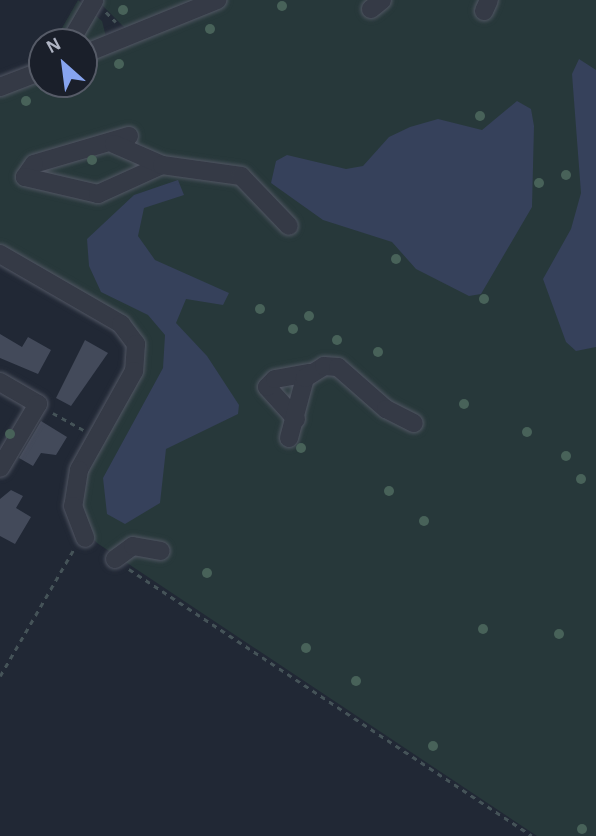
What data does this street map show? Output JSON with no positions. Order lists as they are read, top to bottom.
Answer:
{
  "north": "top left"
}
